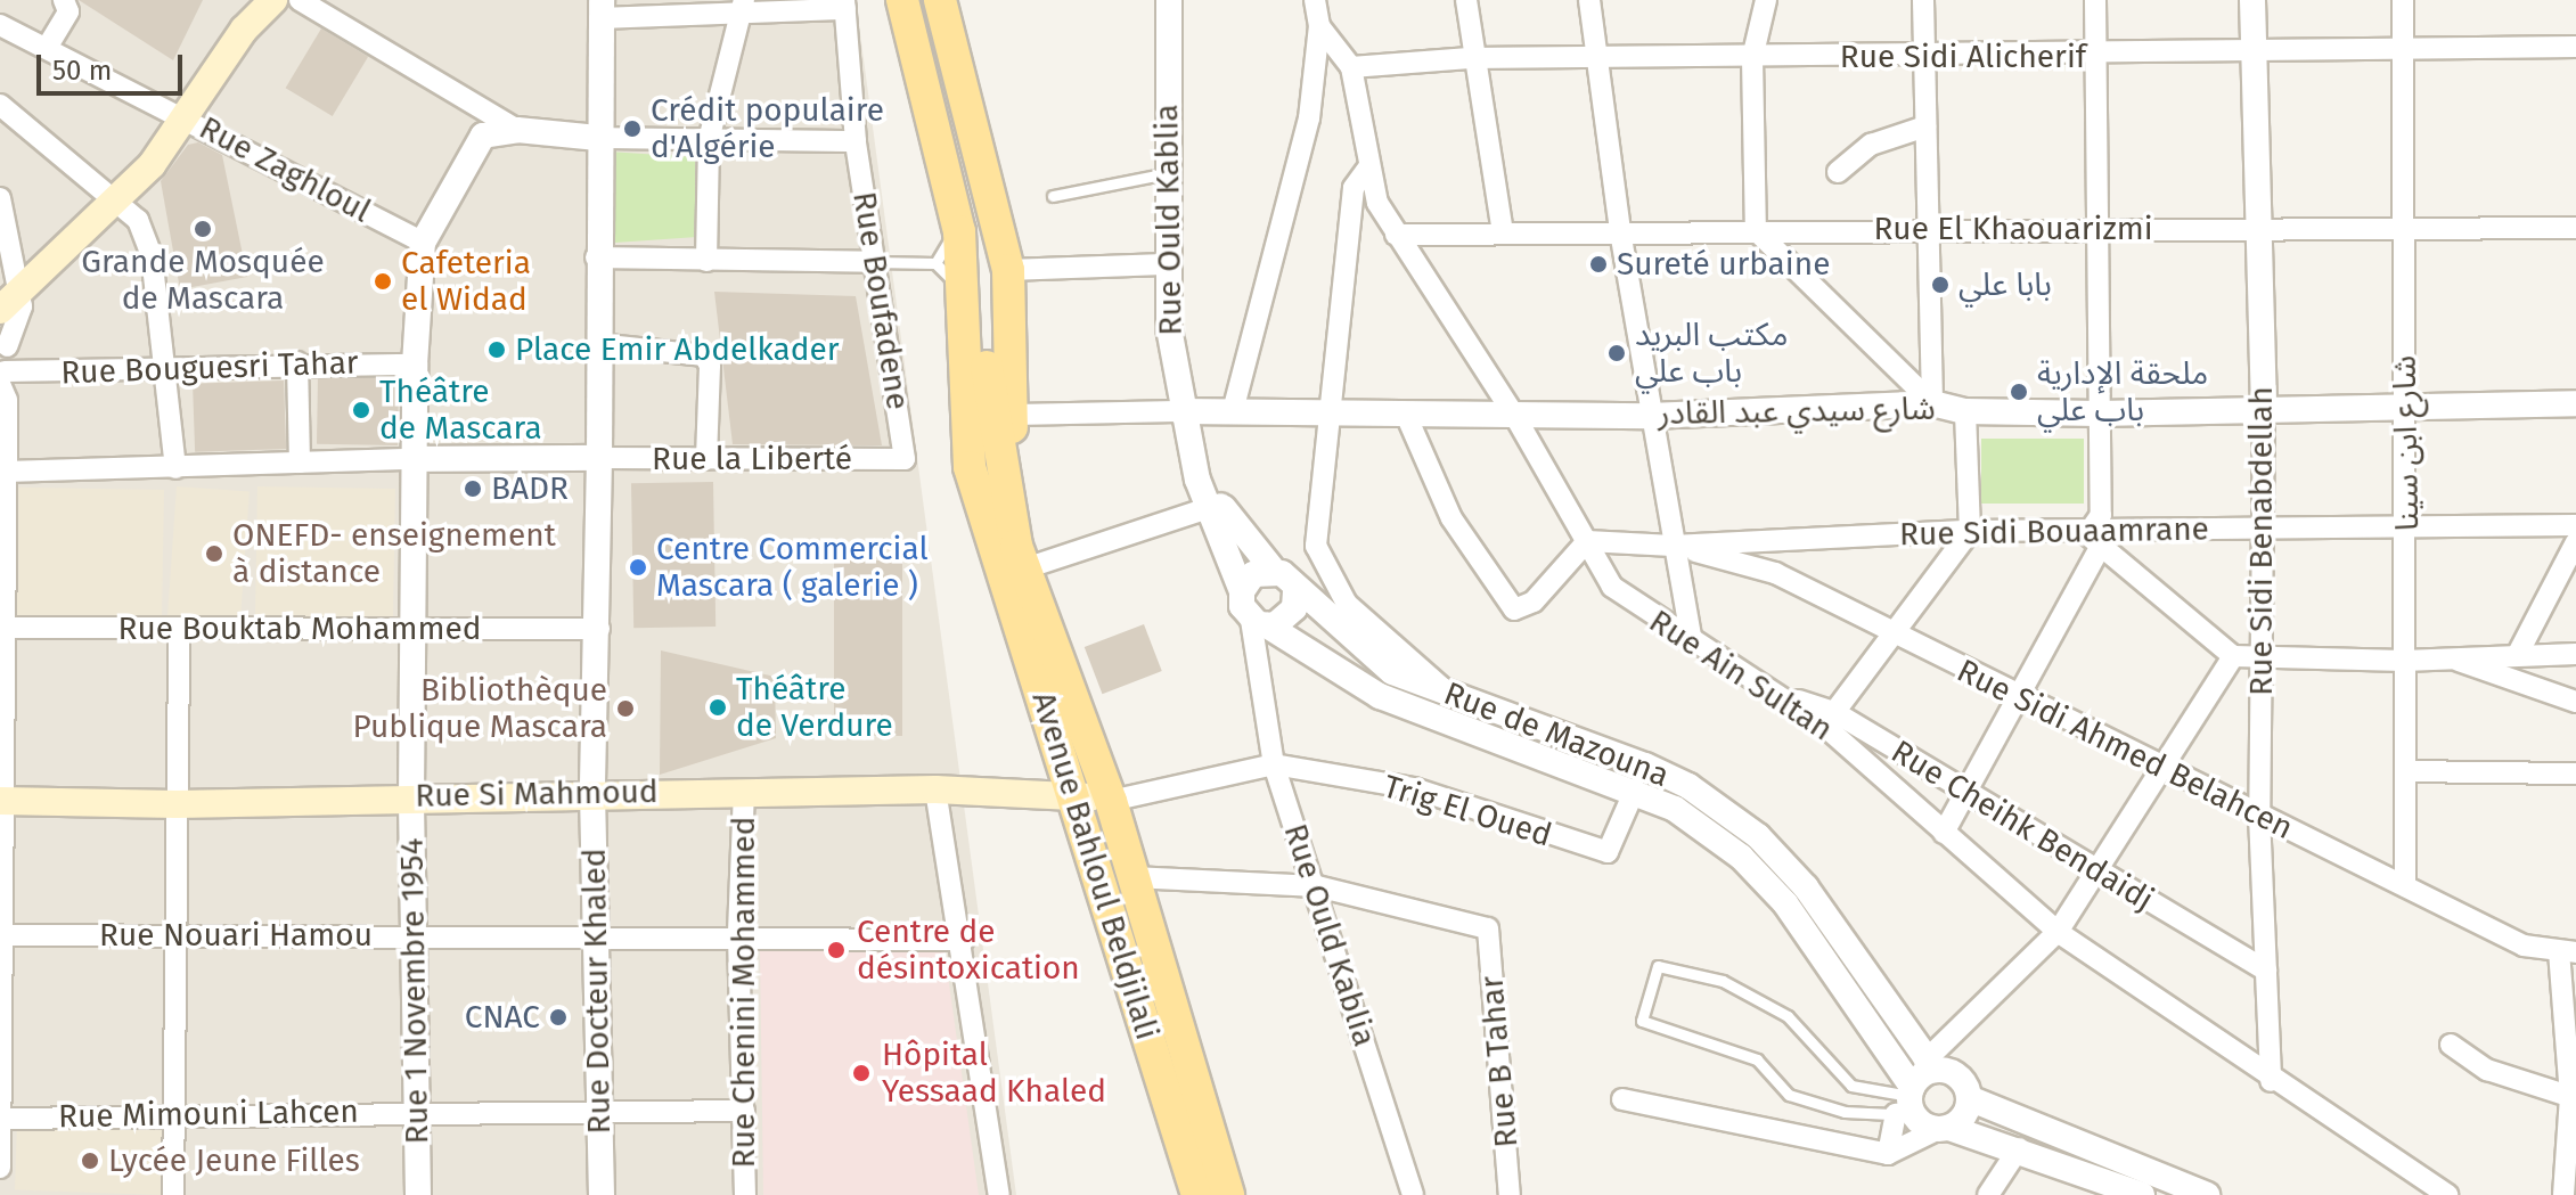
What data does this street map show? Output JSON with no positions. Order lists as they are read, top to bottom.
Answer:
{
  "streets": {
    "main road": ["Rue Si Mahmoud", "Avenue Bahloul Beldjilali"],
    "street": [
      "Rue Sidi Alicherif",
      "Rue Zaghloul",
      "Rue Ould Kablia",
      "Rue El Khaouarizmi",
      "Rue Boufadene",
      "Rue Bouguesri Tahar",
      "شارع سيدي عبد القادر",
      "شارع ابن سينا",
      "Rue la Liberté",
      "Rue Sidi Bouaamrane",
      "Rue Sidi Benabdellah",
      "Rue Bouktab Mohammed",
      "Rue Ain Sultan",
      "Rue de Mazouna",
      "Rue Sidi Ahmed Belahcen",
      "Trig El Oued",
      "Rue Cheihk Bendaidj",
      "Rue Nouari Hamou",
      "Rue 1 Novembre 1954",
      "Rue Docteur Khaled",
      "Rue Chenini Mohammed",
      "Rue B Tahar",
      "Rue Mimouni Lahcen"
    ]
  },
  "crossings": [
    ["Rue Sidi Alicherif", "شارع ابن سينا"],
    ["Rue Sidi Alicherif", "Rue Sidi Benabdellah"],
    ["Rue Sidi Alicherif", "Rue Ain Sultan"],
    ["Rue Zaghloul", "Rue 1 Novembre 1954"],
    ["Rue Ould Kablia", "شارع سيدي عبد القادر"],
    ["Rue Ould Kablia", "Rue de Mazouna"],
    ["Rue Ould Kablia", "Trig El Oued"],
    ["Rue Ould Kablia", "Rue B Tahar"],
    ["Rue El Khaouarizmi", "شارع ابن سينا"],
    ["Rue El Khaouarizmi", "Rue Sidi Benabdellah"],
    ["Rue El Khaouarizmi", "Rue Ain Sultan"],
    ["Rue Boufadene", "Rue la Liberté"],
    ["Rue Bouguesri Tahar", "Rue 1 Novembre 1954"],
    ["شارع سيدي عبد القادر", "شارع ابن سينا"],
    ["شارع سيدي عبد القادر", "Rue Sidi Benabdellah"],
    ["شارع سيدي عبد القادر", "Rue Ain Sultan"],
    ["شارع ابن سينا", "Rue Sidi Bouaamrane"],
    ["شارع ابن سينا", "Rue Sidi Ahmed Belahcen"],
    ["Rue la Liberté", "Rue Docteur Khaled"],
    ["Rue Sidi Bouaamrane", "Rue Sidi Benabdellah"],
    ["Rue Sidi Bouaamrane", "Rue Ain Sultan"],
    ["Rue Sidi Bouaamrane", "Rue Sidi Ahmed Belahcen"],
    ["Rue Sidi Benabdellah", "Rue Ain Sultan"],
    ["Rue Sidi Benabdellah", "Rue Sidi Ahmed Belahcen"],
    ["Rue Sidi Benabdellah", "Rue Cheihk Bendaidj"],
    ["Rue Bouktab Mohammed", "Rue 1 Novembre 1954"],
    ["Rue Bouktab Mohammed", "Rue Docteur Khaled"],
    ["Rue Ain Sultan", "Rue Cheihk Bendaidj"],
    ["Rue de Mazouna", "Trig El Oued"],
    ["Rue Si Mahmoud", "Avenue Bahloul Beldjilali"],
    ["Rue Si Mahmoud", "Rue 1 Novembre 1954"],
    ["Rue Si Mahmoud", "Rue Docteur Khaled"],
    ["Rue Si Mahmoud", "Rue Chenini Mohammed"],
    ["Rue Nouari Hamou", "Rue 1 Novembre 1954"],
    ["Rue Nouari Hamou", "Rue Docteur Khaled"],
    ["Rue Nouari Hamou", "Rue Chenini Mohammed"],
    ["Rue 1 Novembre 1954", "Rue Mimouni Lahcen"],
    ["Rue Docteur Khaled", "Rue Mimouni Lahcen"],
    ["Rue Chenini Mohammed", "Rue Mimouni Lahcen"]
  ],
  "places": [
    "Crédit populaire d'Algérie",
    "Grande Mosquée de Mascara",
    "Sureté urbaine",
    "Cafeteria el Widad",
    "بابا علي",
    "Place Emir Abdelkader",
    "مكتب البريد باب علي",
    "ملحقة الإدارية باب علي",
    "Théâtre de Mascara",
    "BADR",
    "ONEFD- enseignement à distance",
    "Centre Commercial Mascara ( galerie )",
    "Théâtre de Verdure",
    "Bibliothèque Publique Mascara",
    "Centre de désintoxication",
    "CNAC",
    "Hôpital Yessaad Khaled",
    "Lycée Jeune Filles"
  ],
  "scale_bar": "50 m"
}
